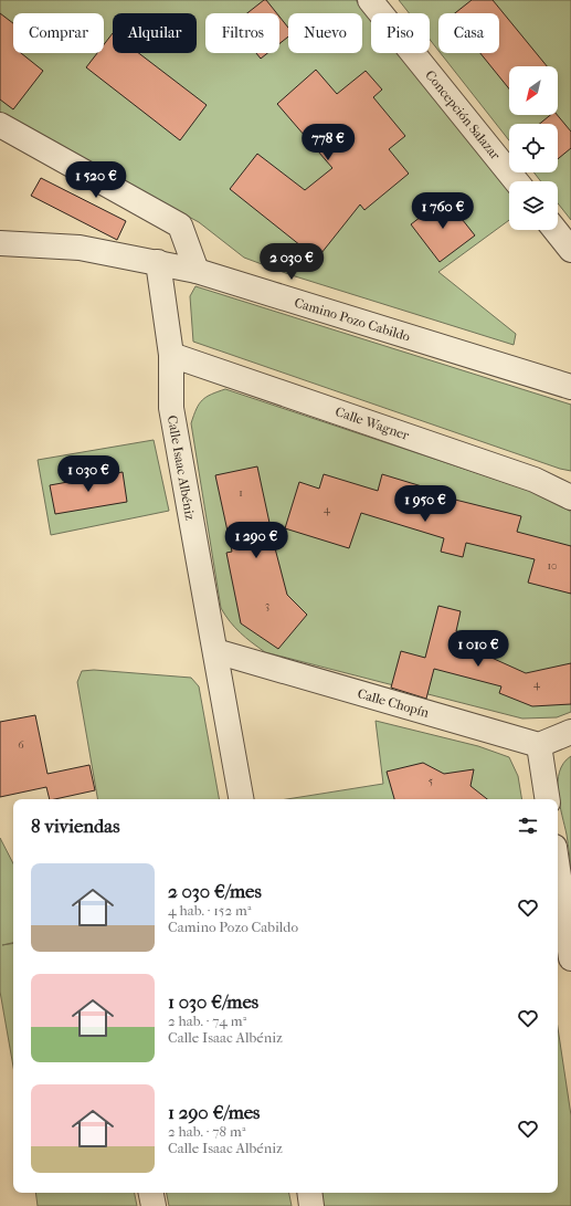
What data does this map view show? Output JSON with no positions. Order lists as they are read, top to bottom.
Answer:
{
  "streets": {
    "street": [
      "Concepción Salazar",
      "Camino Pozo Cabildo",
      "Calle Wagner",
      "Calle Isaac Albéniz",
      "Calle Chopín"
    ]
  },
  "crossings": [
    ["Camino Pozo Cabildo", "Calle Isaac Albéniz"],
    ["Calle Wagner", "Calle Isaac Albéniz"],
    ["Calle Isaac Albéniz", "Calle Chopín"]
  ],
  "house_numbers": [
    "1",
    "4",
    "10",
    "3",
    "4",
    "6",
    "5"
  ],
  "north": "bottom left",
  "page": {
    "chip": [
      "Comprar",
      "Alquilar",
      "Filtros",
      "Nuevo",
      "Piso",
      "Casa"
    ],
    "price": [
      "778 €",
      "1 520 €",
      "1 760 €",
      "2 030 €",
      "1 030 €",
      "1 950 €",
      "1 290 €",
      "1 010 €"
    ],
    "heading": "8 viviendas",
    "list": [
      {
        "name": "2 030 €/mes",
        "note": "4 hab. · 152 m² · Camino Pozo Cabildo"
      },
      {
        "name": "1 030 €/mes",
        "note": "2 hab. · 74 m² · Calle Isaac Albéniz"
      },
      {
        "name": "1 290 €/mes",
        "note": "2 hab. · 78 m² · Calle Isaac Albéniz"
      }
    ]
  }
}
